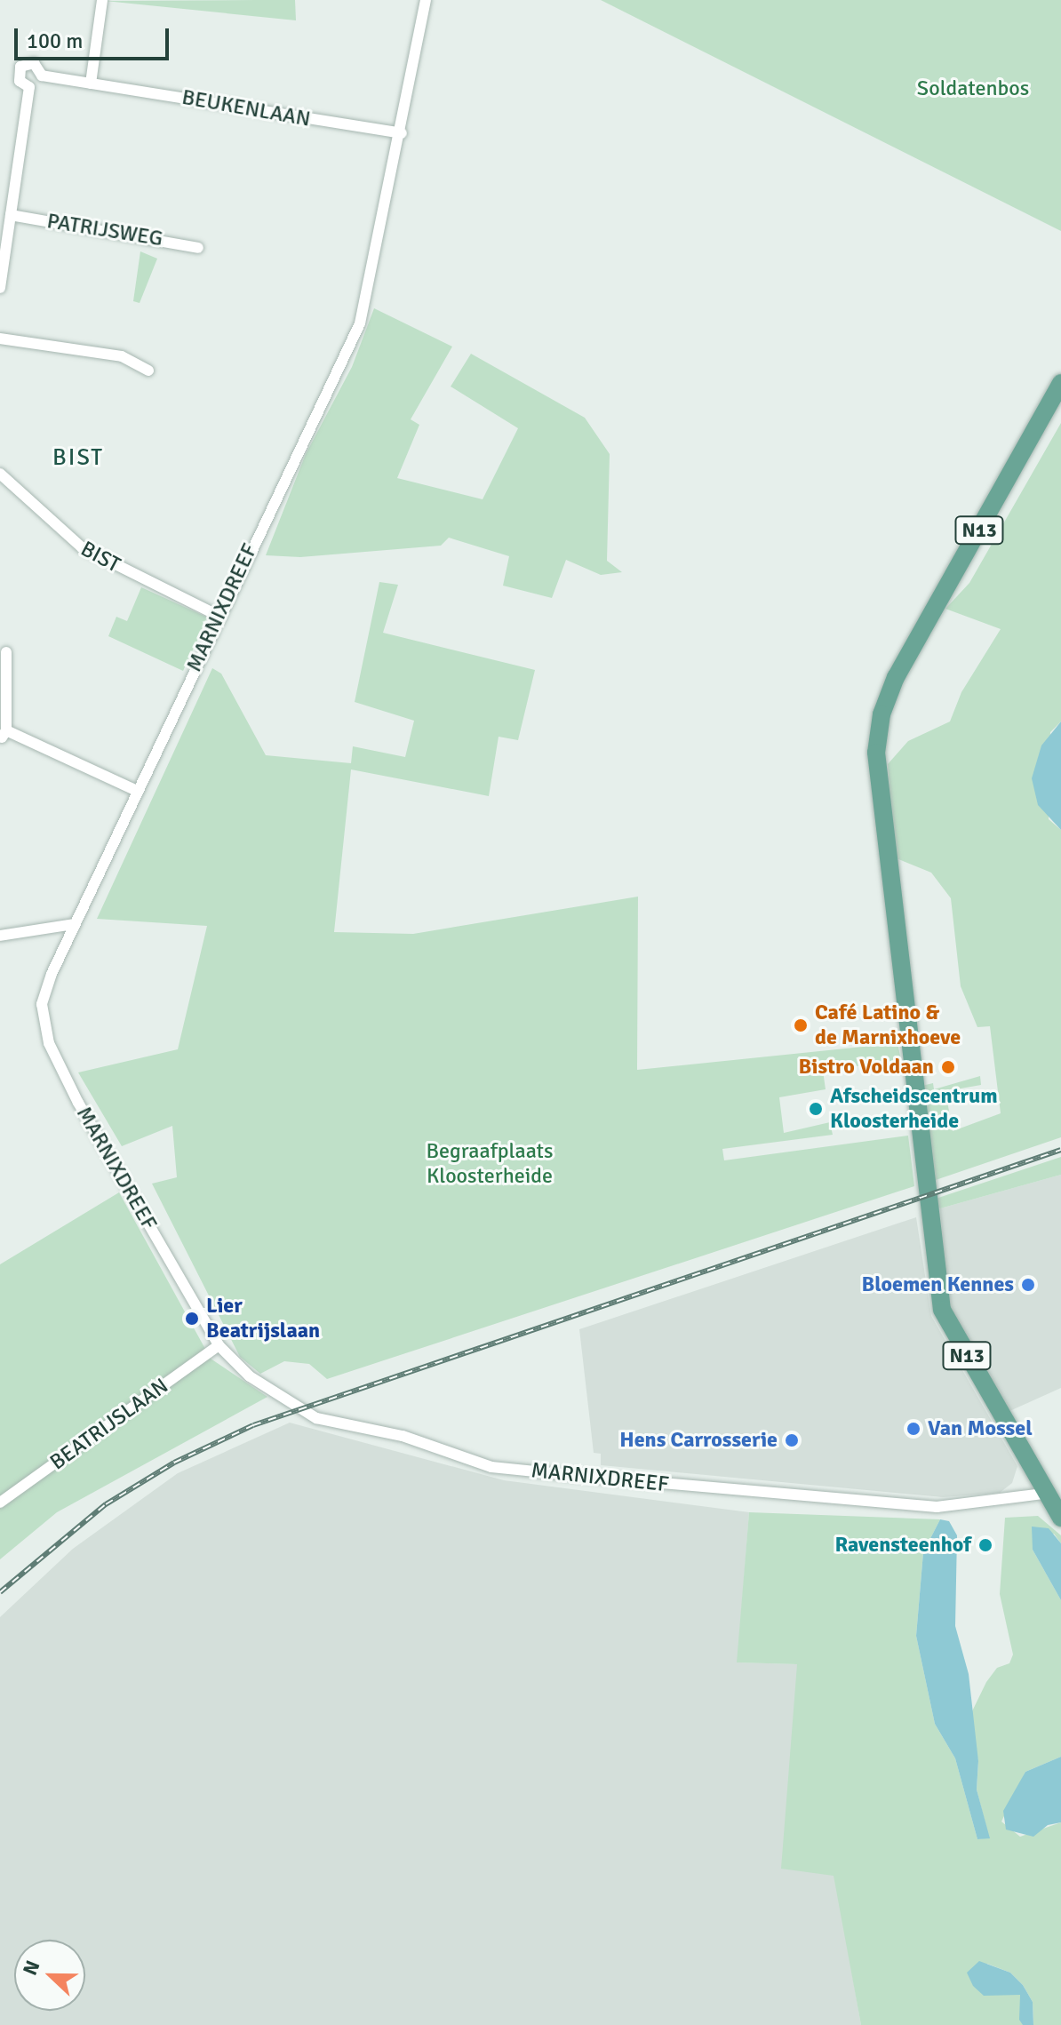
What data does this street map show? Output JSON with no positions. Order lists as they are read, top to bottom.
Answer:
{
  "streets": {
    "main road": ["N13"],
    "street": [
      "BEUKENLAAN",
      "PATRIJSWEG",
      "BIST",
      "MARNIXDREEF",
      "BEATRIJSLAAN"
    ]
  },
  "crossings": [
    ["BEUKENLAAN", "PATRIJSWEG"],
    ["BEUKENLAAN", "MARNIXDREEF"],
    ["N13", "MARNIXDREEF"],
    ["BIST", "MARNIXDREEF"],
    ["MARNIXDREEF", "BEATRIJSLAAN"]
  ],
  "districts": ["BIST"],
  "parks": ["Soldatenbos", "Begraafplaats Kloosterheide"],
  "places": [
    "Café Latino & de Marnixhoeve",
    "Bistro Voldaan",
    "Afscheidscentrum Kloosterheide",
    "Bloemen Kennes",
    "Lier Beatrijslaan",
    "Van Mossel",
    "Hens Carrosserie",
    "Ravensteenhof"
  ],
  "scale_bar": "100 m",
  "north": "left"
}
